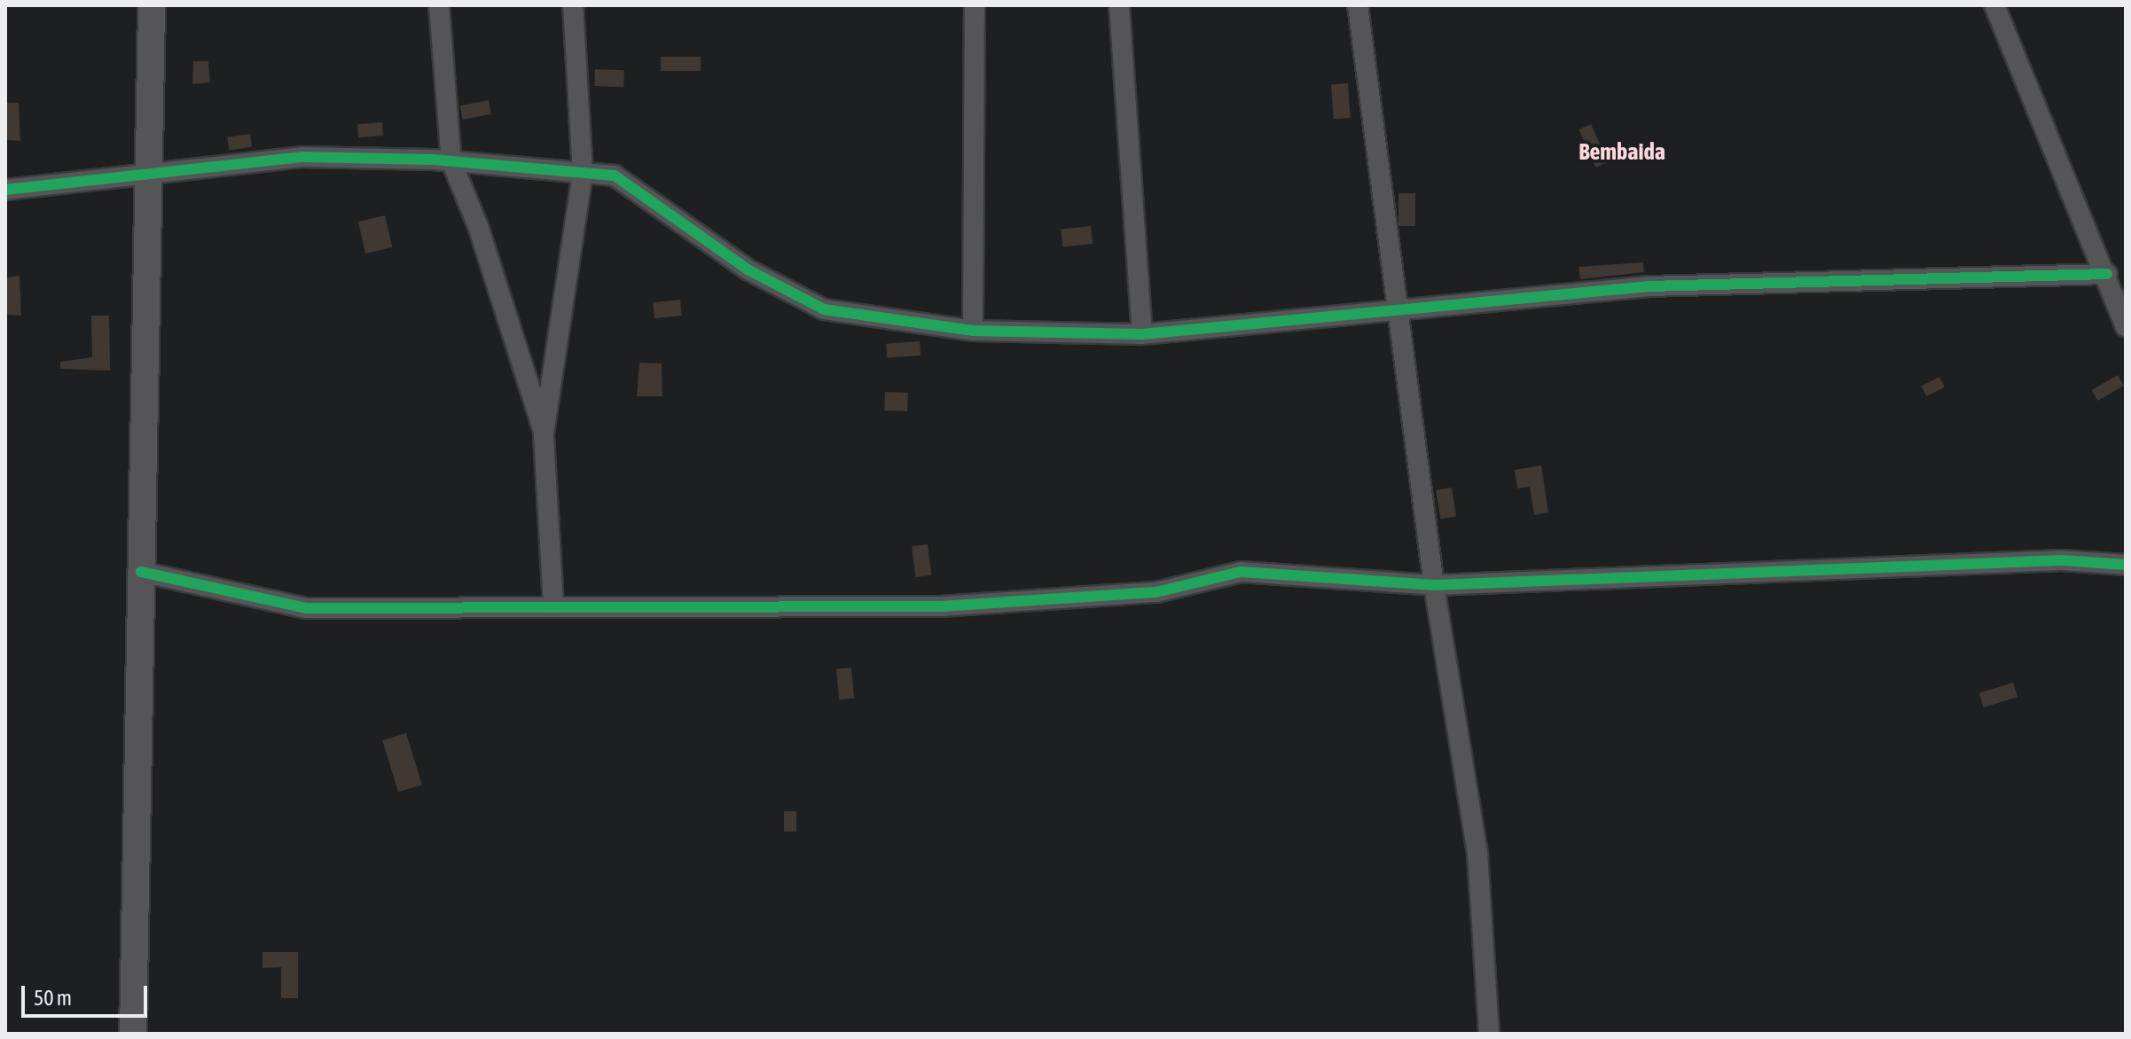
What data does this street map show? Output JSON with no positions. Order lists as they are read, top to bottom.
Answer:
{
  "districts": ["Bembaida"],
  "scale_bar": "50 m"
}
